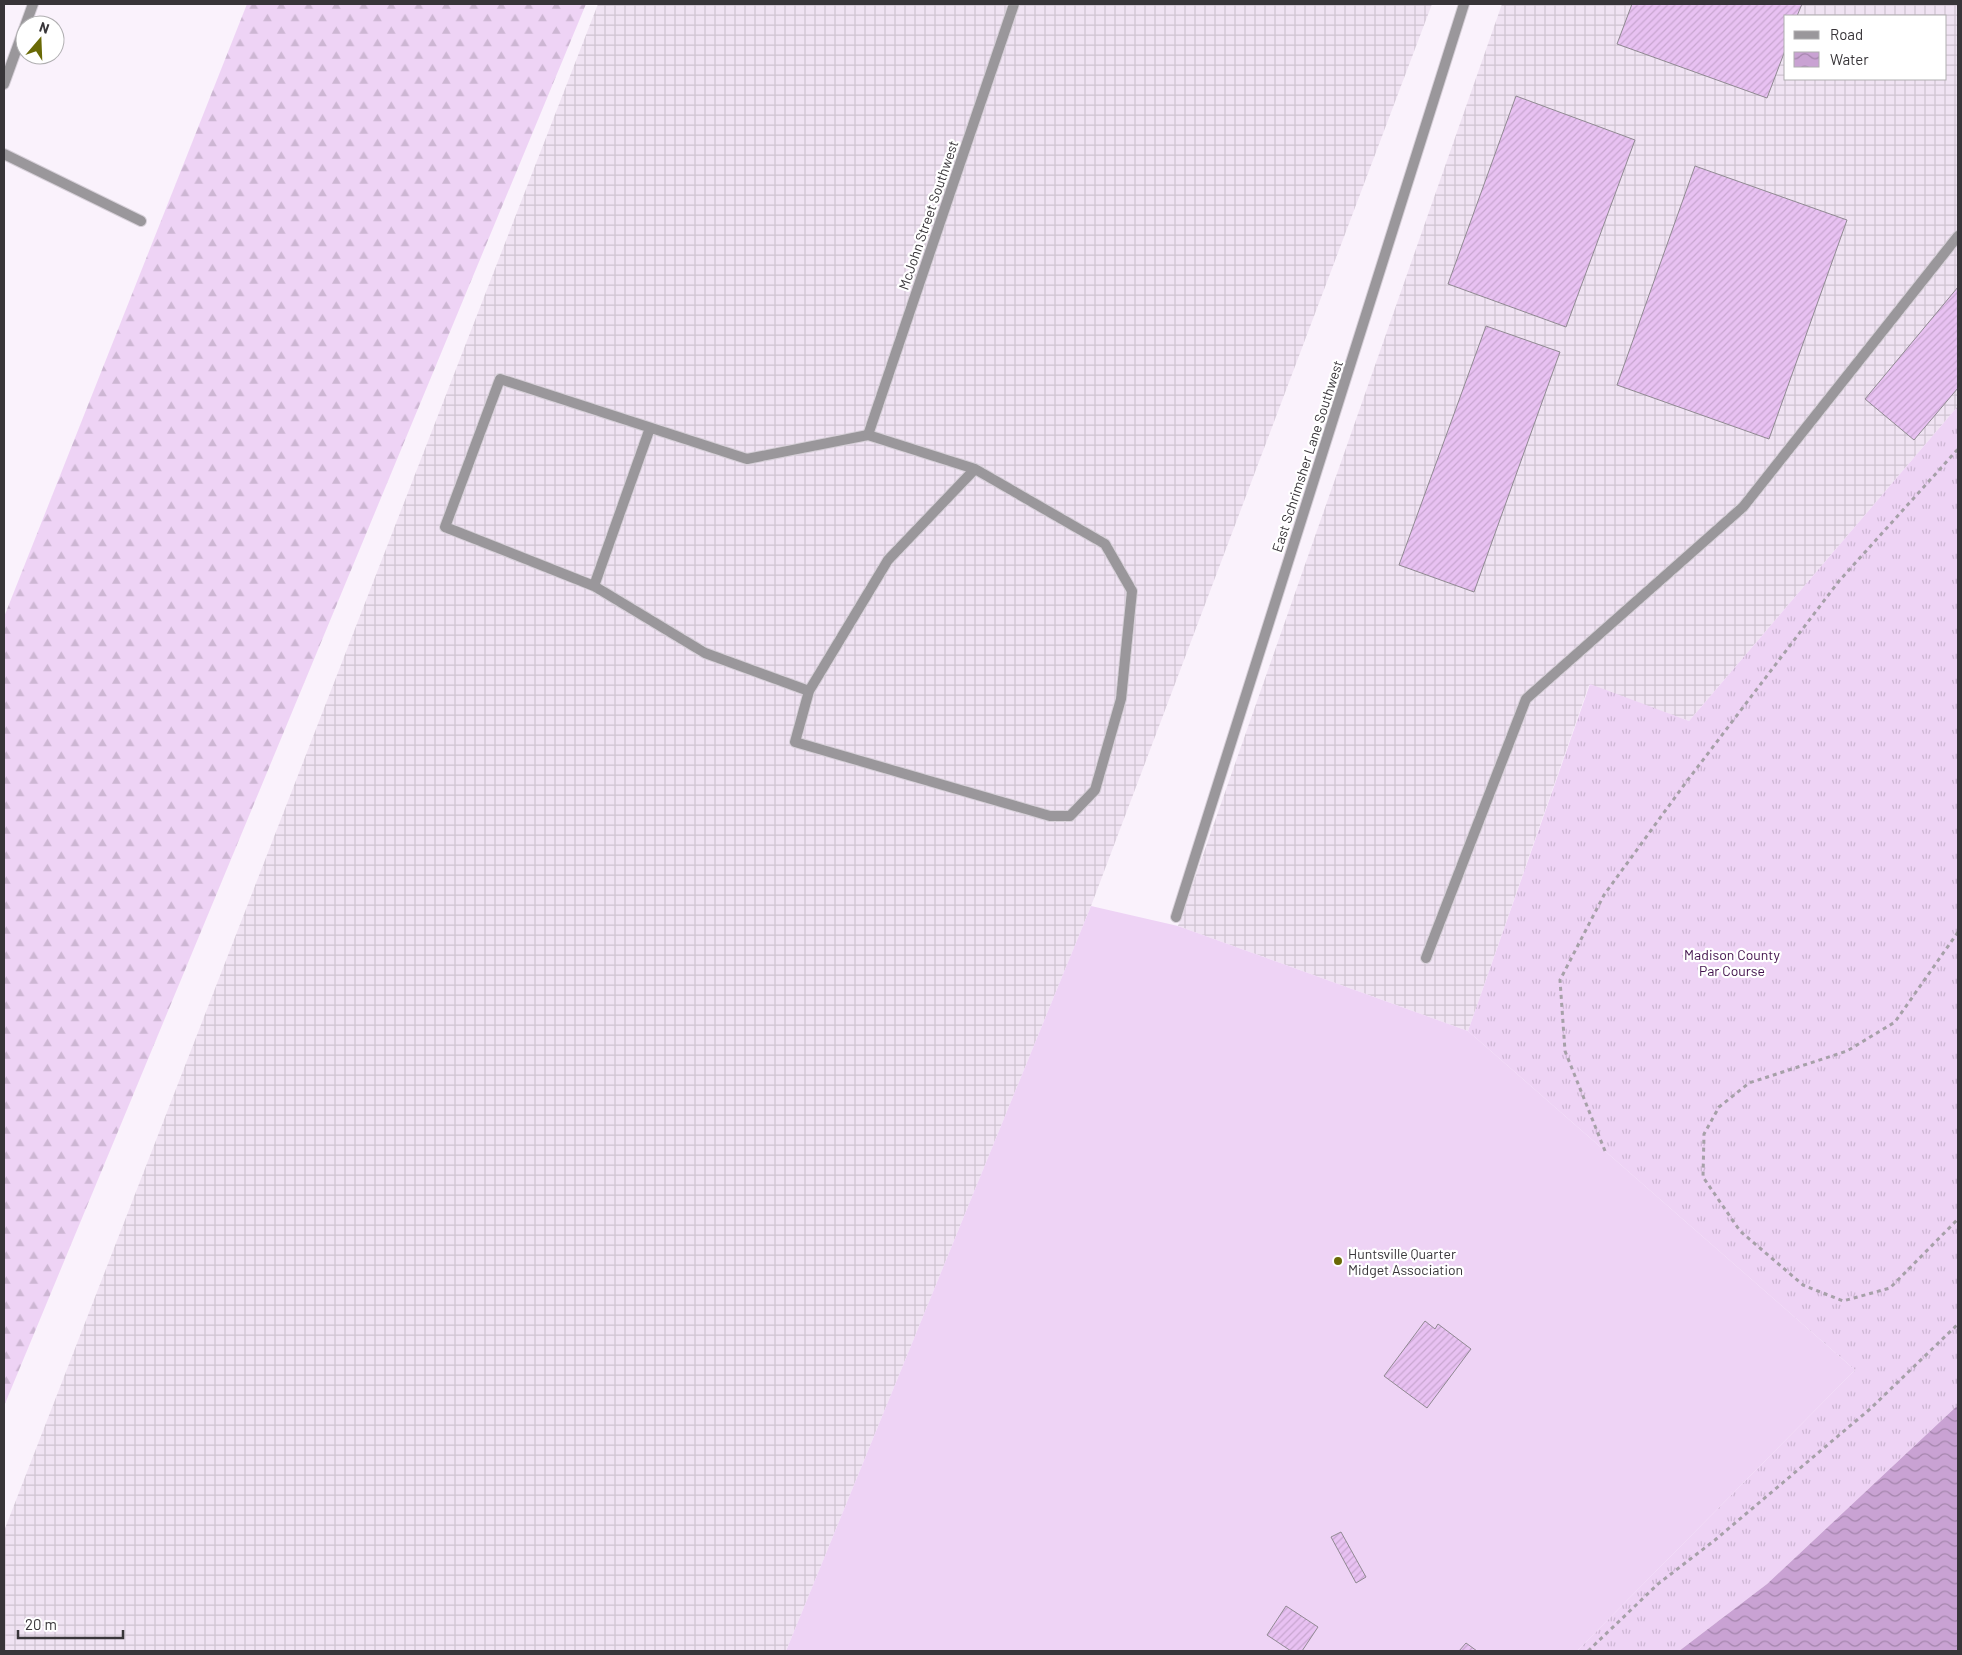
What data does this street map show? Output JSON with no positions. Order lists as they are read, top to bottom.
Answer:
{
  "streets": {
    "street": ["McJohn Street Southwest", "East Schrimsher Lane Southwest"]
  },
  "parks": ["Madison County Par Course"],
  "places": ["Huntsville Quarter Midget Association"],
  "legend": ["Road", "Water"],
  "scale_bar": "20 m",
  "north": "top"
}
